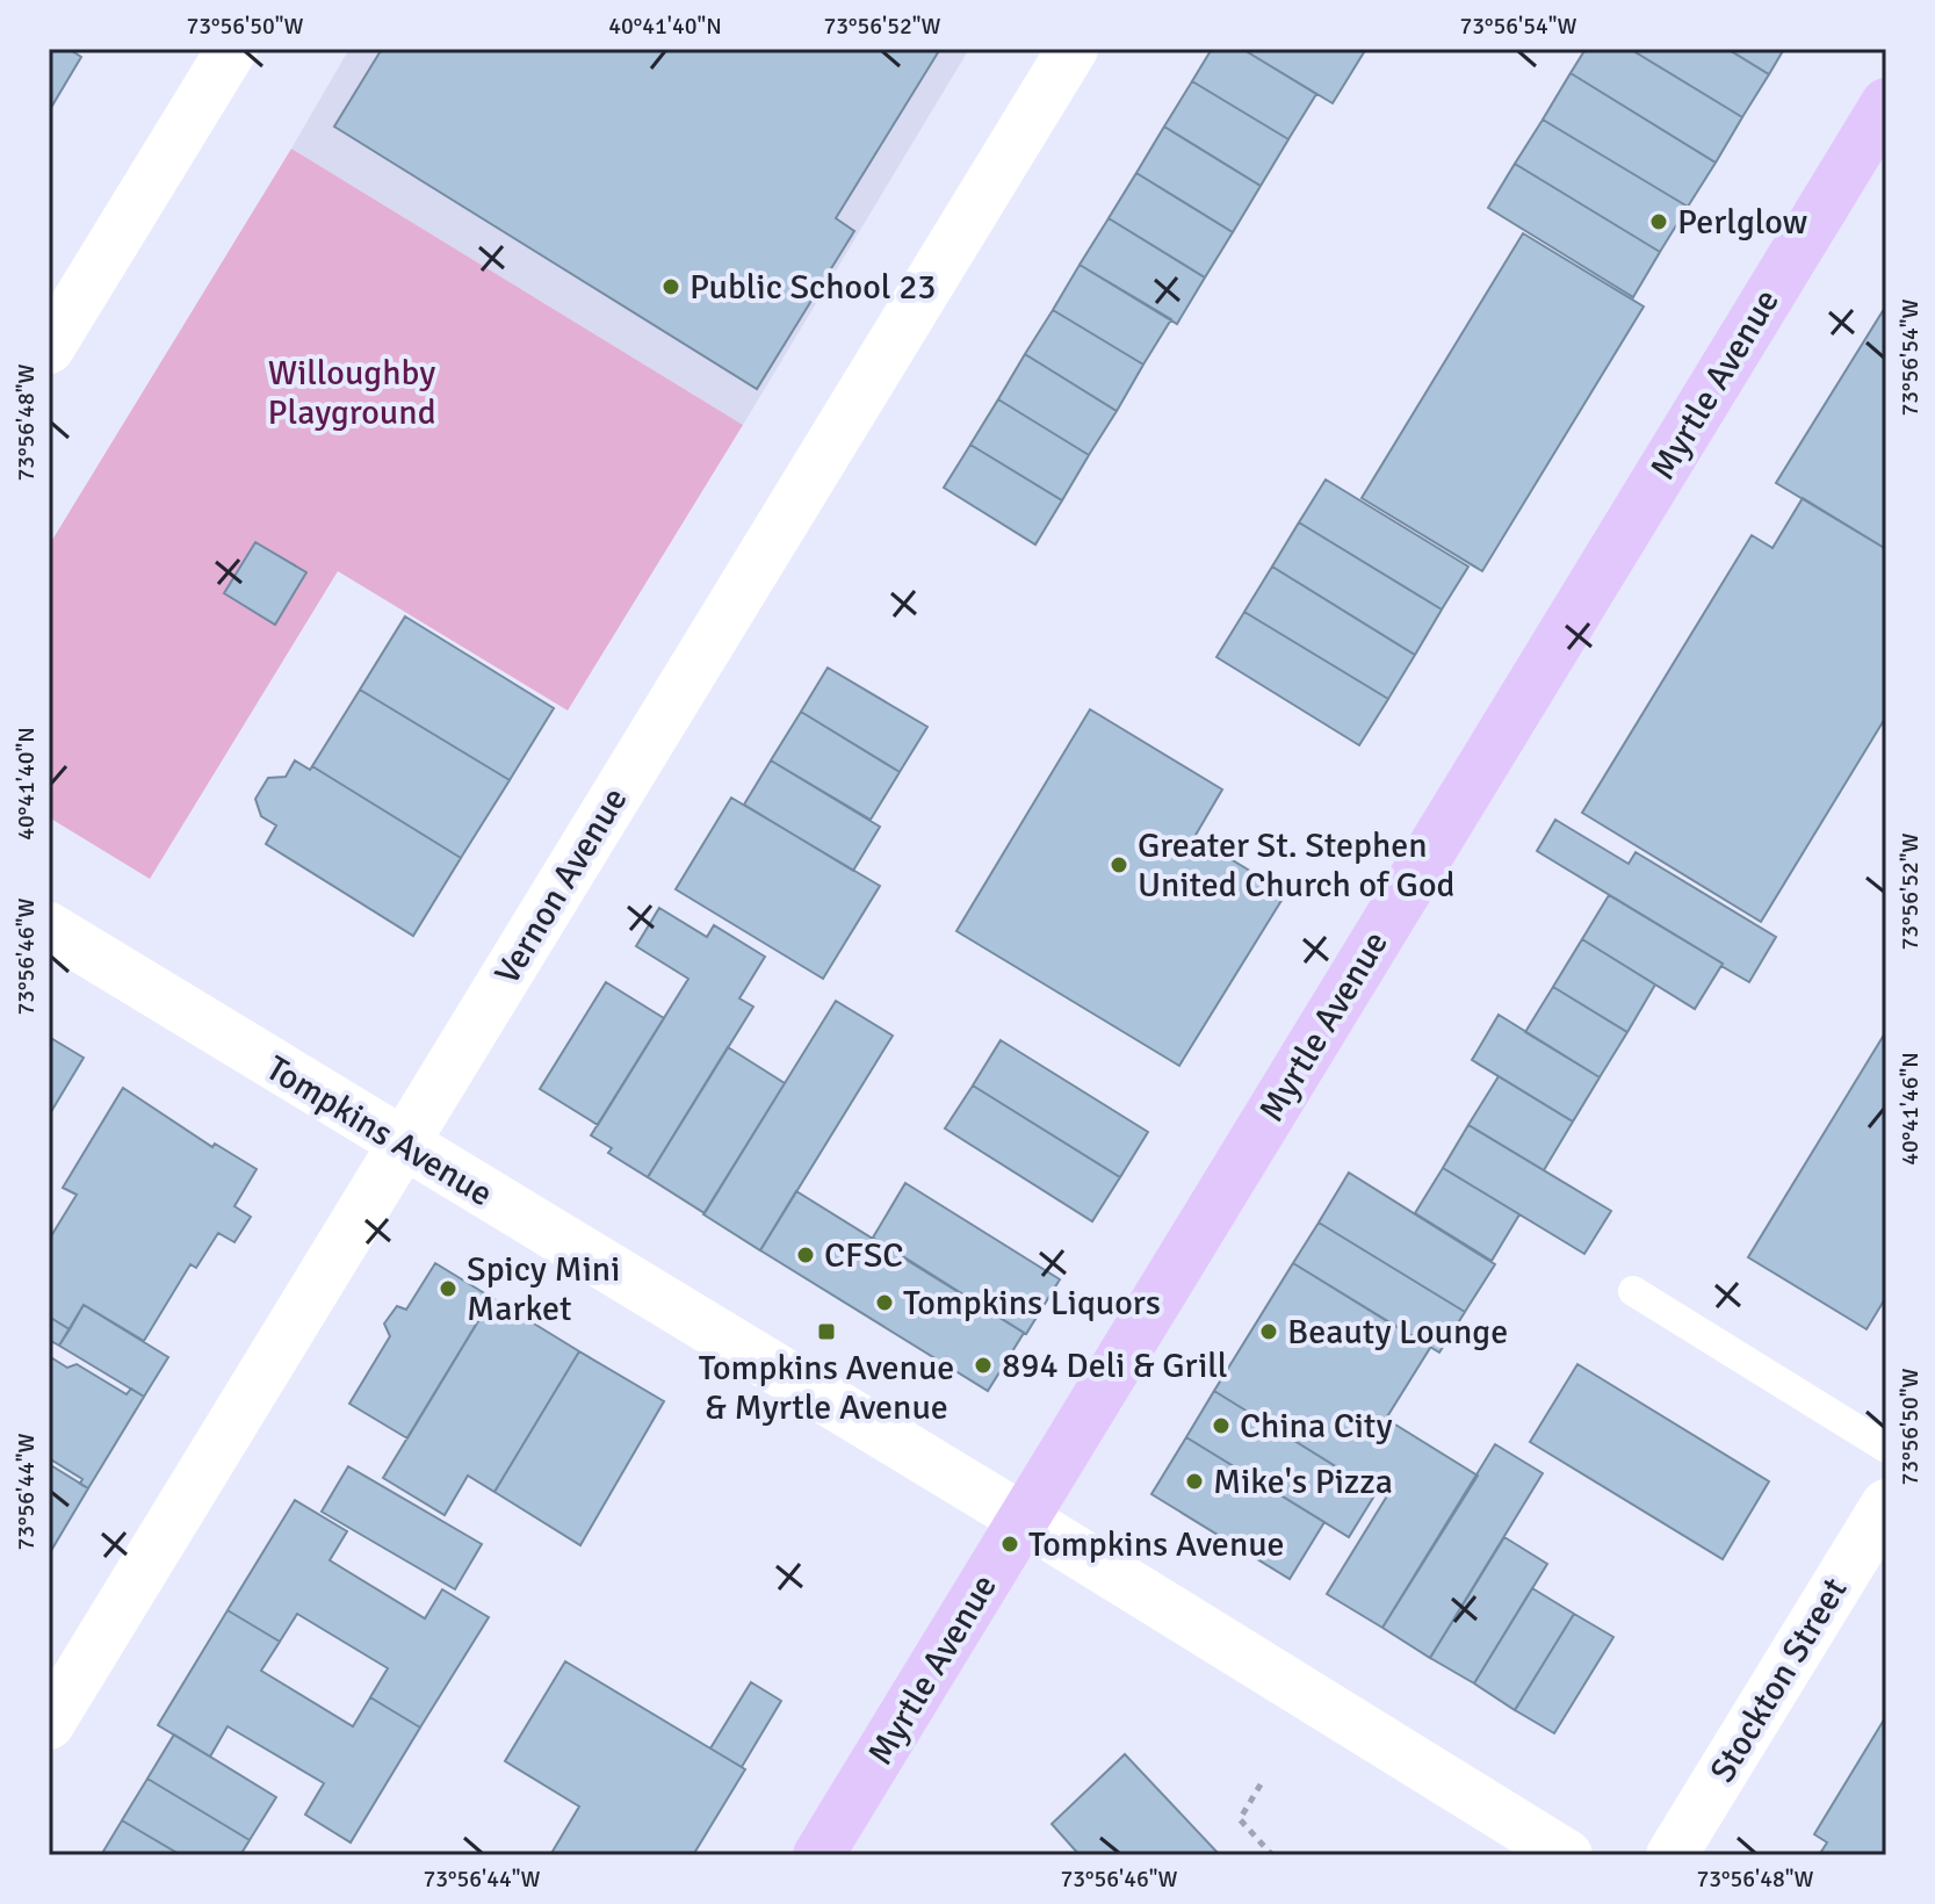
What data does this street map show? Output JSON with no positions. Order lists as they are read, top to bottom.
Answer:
{
  "streets": {
    "main road": ["Myrtle Avenue"],
    "street": ["Vernon Avenue", "Tompkins Avenue", "Stockton Street"]
  },
  "crossings": [
    ["Myrtle Avenue", "Tompkins Avenue"],
    ["Vernon Avenue", "Tompkins Avenue"]
  ],
  "parks": ["Willoughby Playground"],
  "places": {
    "other": [
      "Perlglow",
      "Public School 23",
      "Greater St. Stephen United Church of God",
      "CFSC",
      "Spicy Mini Market",
      "Tompkins Liquors",
      "Beauty Lounge",
      "894 Deli & Grill",
      "China City",
      "Mike's Pizza",
      "Tompkins Avenue"
    ],
    "transit": ["Tompkins Avenue & Myrtle Avenue"]
  },
  "coordinates": [
    "73°56'50\"W",
    "40°41'40\"N",
    "73°56'52\"W",
    "73°56'54\"W",
    "73°56'48\"W",
    "73°56'46\"W",
    "40°41'46\"N",
    "73°56'44\"W"
  ]
}
